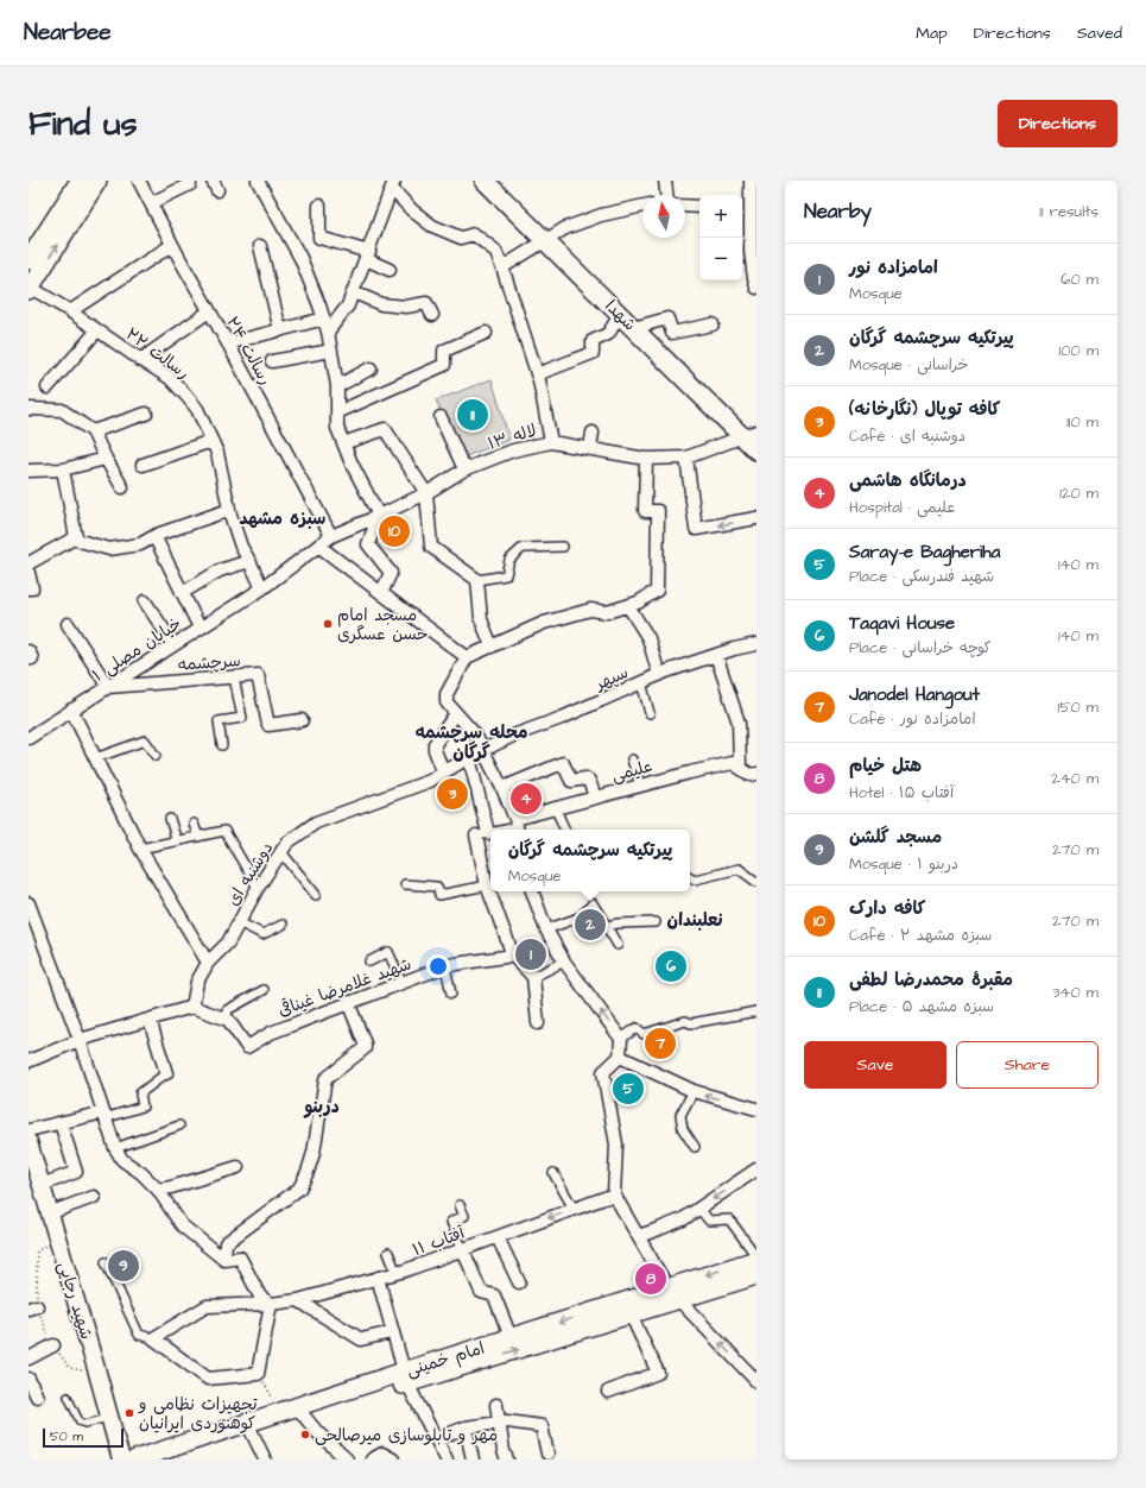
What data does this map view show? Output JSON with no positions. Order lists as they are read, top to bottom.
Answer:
{
  "streets": {
    "main road": ["شهدا", "شهید رجایی", "امام خمینی"],
    "street": [
      "۲۴ رسالت",
      "۲۲ رسالت",
      "لاله ۱۳",
      "خیابان مصلی ۱",
      "سرچشمه",
      "سپهر",
      "علیمی",
      "دوشنبه ای",
      "شهید غلامرضا غیناقی",
      "آفتاب ۱۱"
    ]
  },
  "crossings": [
    ["شهدا", "لاله ۱۳"],
    ["۲۴ رسالت", "لاله ۱۳"],
    ["۲۲ رسالت", "خیابان مصلی ۱"],
    ["لاله ۱۳", "خیابان مصلی ۱"],
    ["خیابان مصلی ۱", "سرچشمه"],
    ["سپهر", "دوشنبه ای"]
  ],
  "districts": [
    "سبزه مشهد",
    "محله سرچشمه گرگان",
    "نعلبندان",
    "دربنو"
  ],
  "places": ["مسجد امام حسن عسگری", "تجهیزات نظامی و کوهنوردی ایرانیان", "مهر و تابلوسازی میرصالحی"],
  "scale_bar": "50 m",
  "north": "top",
  "page": {
    "header": "Nearbee",
    "nav": ["Map", "Directions", "Saved"],
    "buttons": [
      "Directions",
      ["Save", "Share"]
    ],
    "title": "Find us",
    "heading": ["Nearby", "11 results"],
    "map_buttons": ["+", "−"],
    "list": [
      {
        "mark": "1",
        "name": "امامزاده نور",
        "note": "Mosque",
        "value": "60 m"
      },
      {
        "mark": "2",
        "name": "پیرتکیه سرچشمه گرگان",
        "note": "Mosque · خراسانی",
        "value": "100 m"
      },
      {
        "mark": "3",
        "name": "کافه توپال (نگارخانه)",
        "note": "Café · دوشنبه ای",
        "value": "110 m"
      },
      {
        "mark": "4",
        "name": "درمانگاه هاشمی",
        "note": "Hospital · علیمی",
        "value": "120 m"
      },
      {
        "mark": "5",
        "name": "Saray-e Bagheriha",
        "note": "Place · شهید فندرسکی",
        "value": "140 m"
      },
      {
        "mark": "6",
        "name": "Taqavi House",
        "note": "Place · کوچه خراسانی",
        "value": "140 m"
      },
      {
        "mark": "7",
        "name": "Janodel Hangout",
        "note": "Café · امامزاده نور",
        "value": "150 m"
      },
      {
        "mark": "8",
        "name": "هتل خیام",
        "note": "Hotel · آفتاب ۱۵",
        "value": "240 m"
      },
      {
        "mark": "9",
        "name": "مسجد گلشن",
        "note": "Mosque · ۱ دربنو",
        "value": "270 m"
      },
      {
        "mark": "10",
        "name": "کافه دارک",
        "note": "Café · سبزه مشهد ۲",
        "value": "270 m"
      },
      {
        "mark": "11",
        "name": "مقبرهٔ محمدرضا لطفی",
        "note": "Place · ۵ سبزه مشهد",
        "value": "340 m"
      }
    ],
    "pins": [
      "11",
      "10",
      "3",
      "4",
      "2",
      "1",
      "6",
      "7",
      "5",
      "9",
      "8"
    ],
    "popup": ["پیرتکیه سرچشمه گرگان", "Mosque"],
    "scale": "50 m"
  }
}
